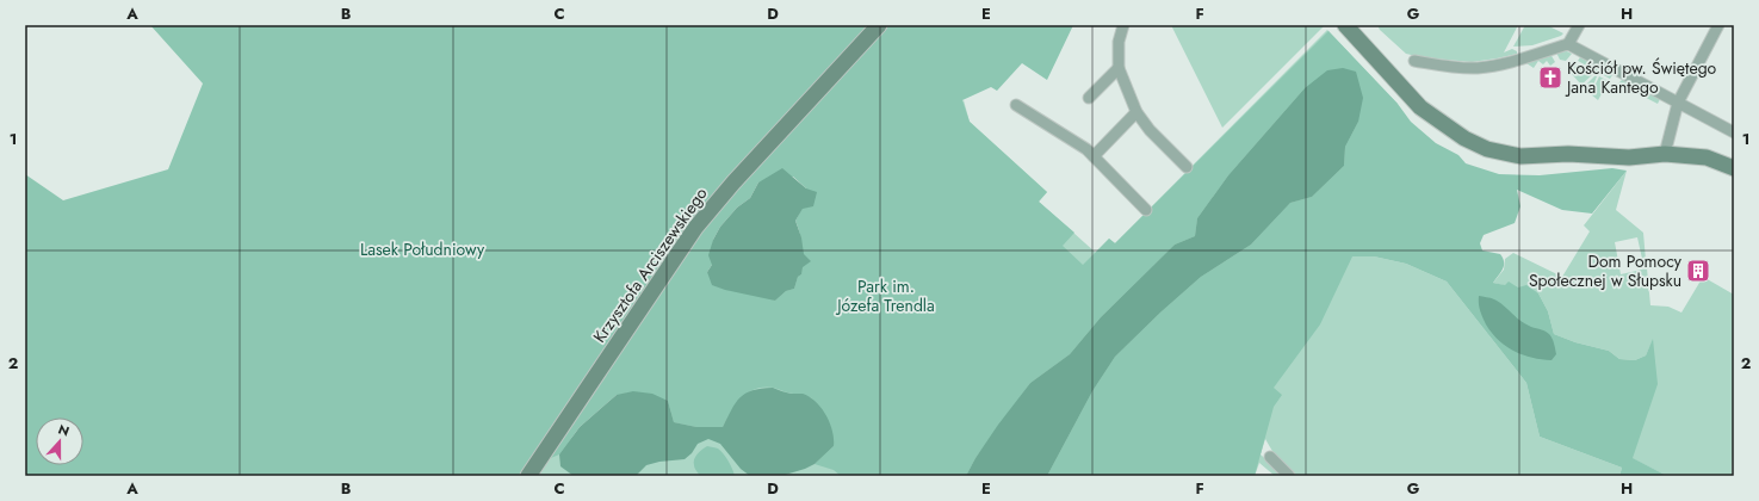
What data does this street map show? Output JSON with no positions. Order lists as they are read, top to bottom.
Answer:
{
  "streets": {
    "street": ["Krzysztofa Arciszewskiego"]
  },
  "parks": ["Lasek Południowy", "Park im. Józefa Trendla"],
  "places": {
    "church": ["Kościół pw. Świętego Jana Kantego"],
    "building": ["Dom Pomocy Społecznej w Słupsku"]
  },
  "north": "top",
  "grid": {
    "columns": [
      "A",
      "B",
      "C",
      "D",
      "E",
      "F",
      "G",
      "H"
    ],
    "rows": ["1", "2"]
  }
}
